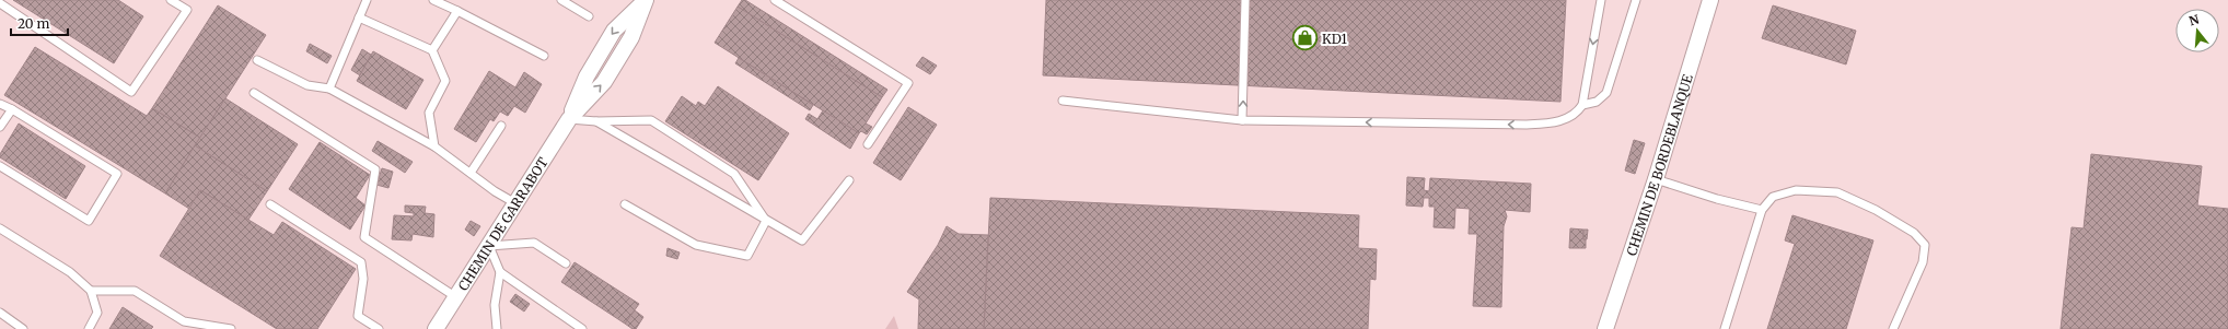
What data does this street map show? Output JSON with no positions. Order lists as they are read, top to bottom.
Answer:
{
  "streets": {
    "street": ["CHEMIN DE BORDEBLANQUE", "CHEMIN DE GARRABOT"]
  },
  "places": {
    "shop": ["KD1"]
  },
  "scale_bar": "20 m",
  "north": "top"
}
